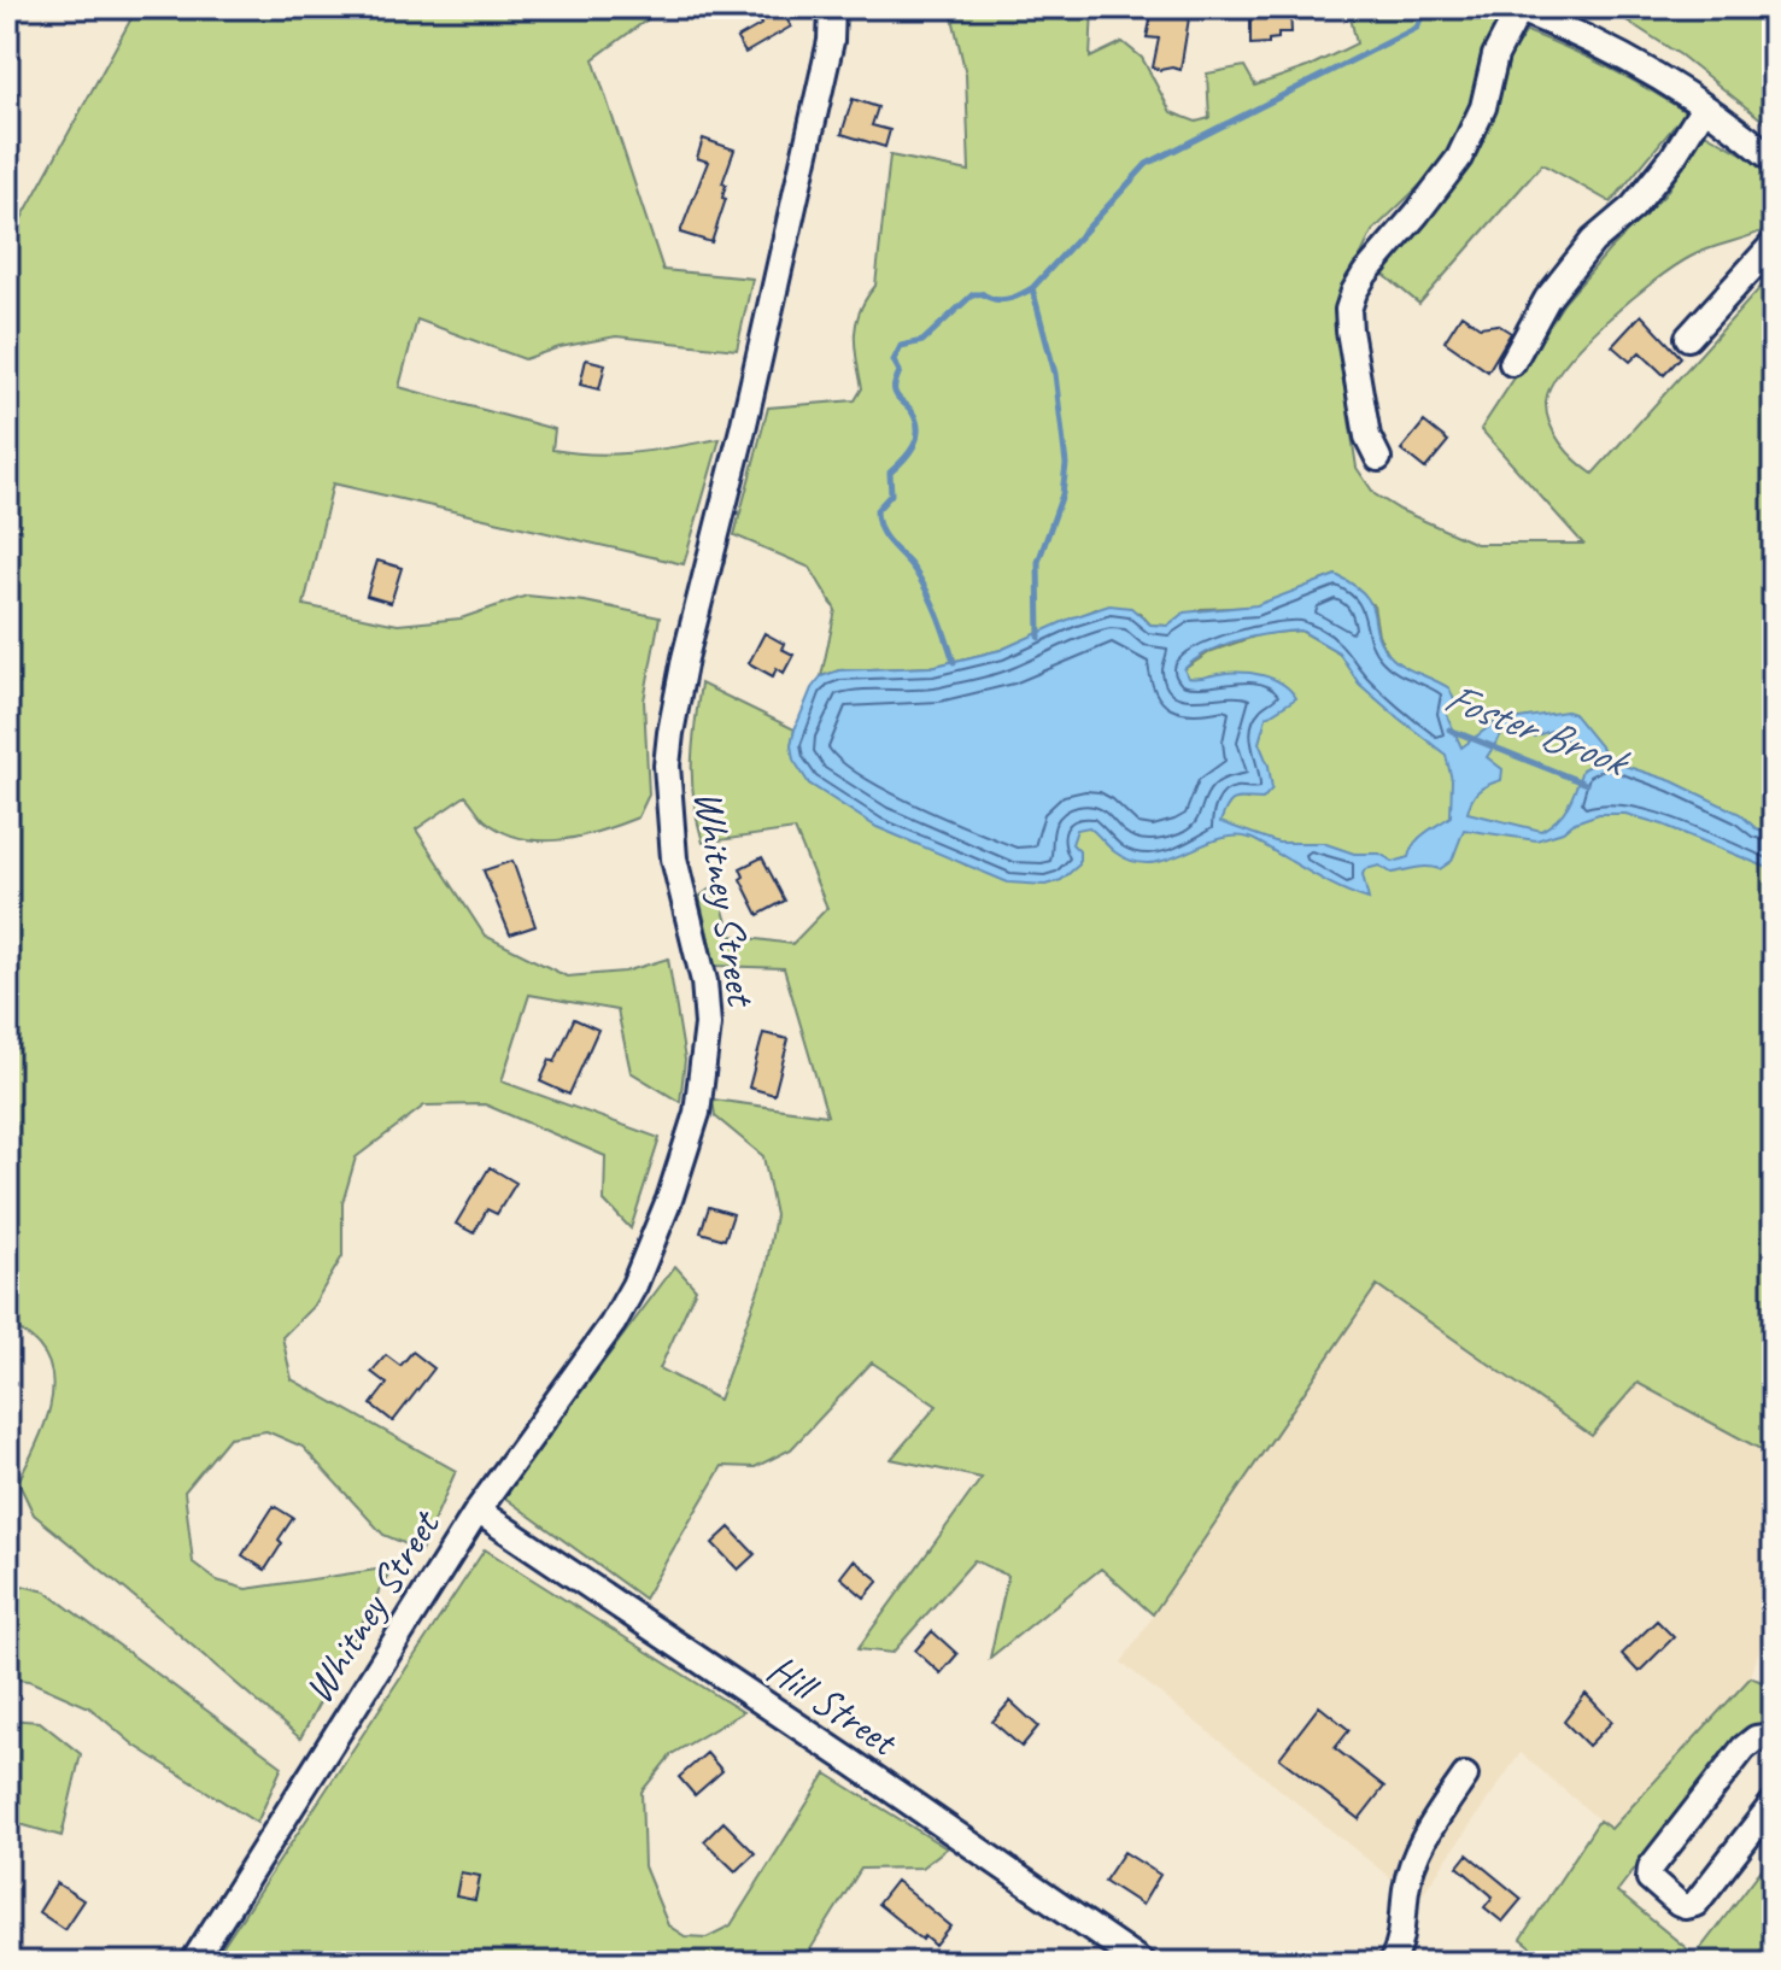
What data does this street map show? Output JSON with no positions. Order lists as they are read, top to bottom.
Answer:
{
  "streets": {
    "street": ["Whitney Street", "Hill Street"]
  },
  "crossings": [
    ["Whitney Street", "Hill Street"]
  ],
  "water": ["Foster Brook"]
}
